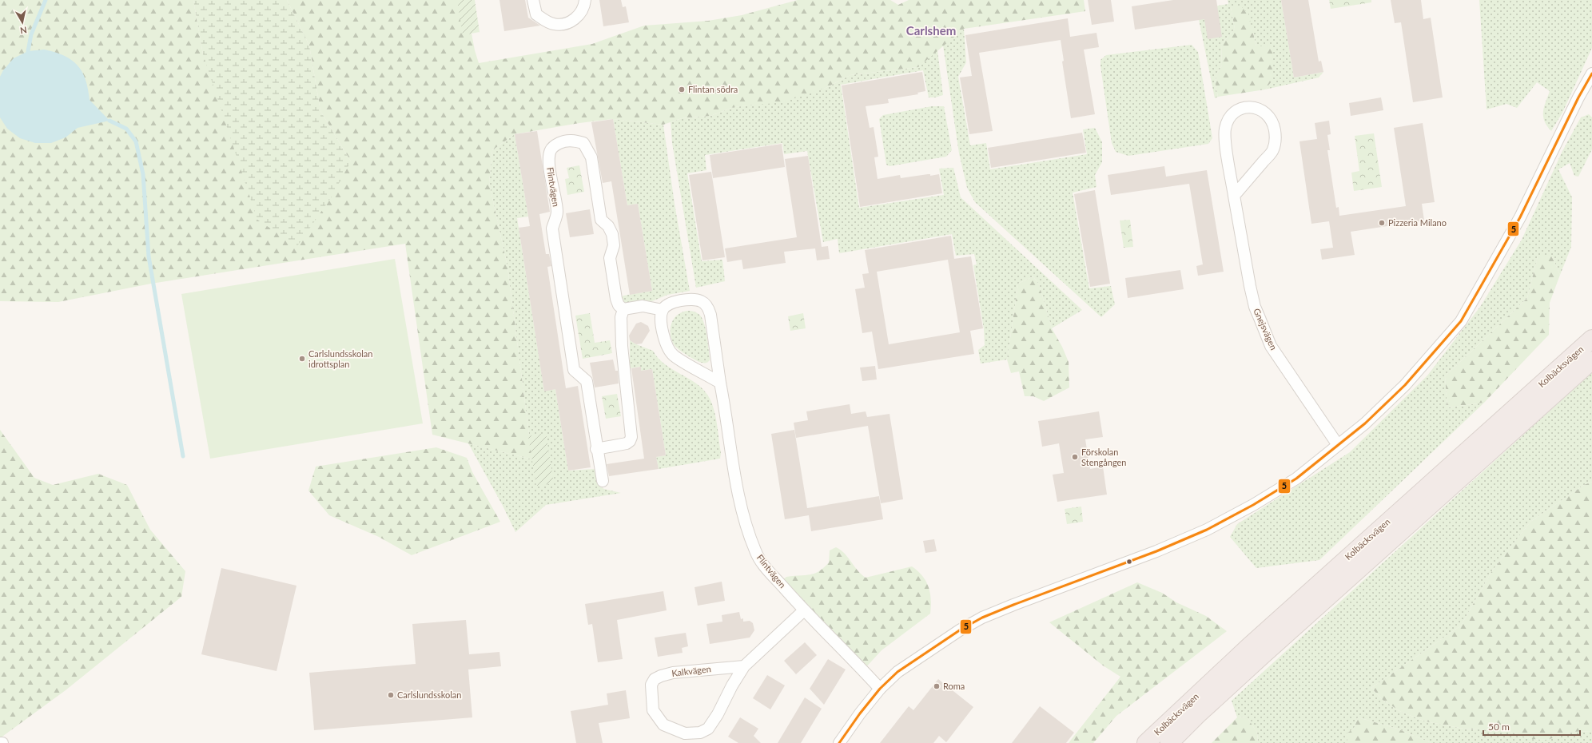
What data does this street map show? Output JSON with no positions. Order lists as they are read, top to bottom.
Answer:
{
  "streets": {
    "highway": ["Kolbäcksvägen"],
    "street": ["Flintvägen", "Gnejsvägen", "Kalkvägen"]
  },
  "crossings": [
    ["Flintvägen", "Kalkvägen"]
  ],
  "districts": ["Carlshem"],
  "places": [
    "Flintan södra",
    "Pizzeria Milano",
    "Carlslundsskolan idrottsplan",
    "Förskolan Stengången",
    "Roma",
    "Carlslundsskolan"
  ],
  "lines": ["transit line 5"],
  "scale_bar": "50 m",
  "north": "bottom"
}
